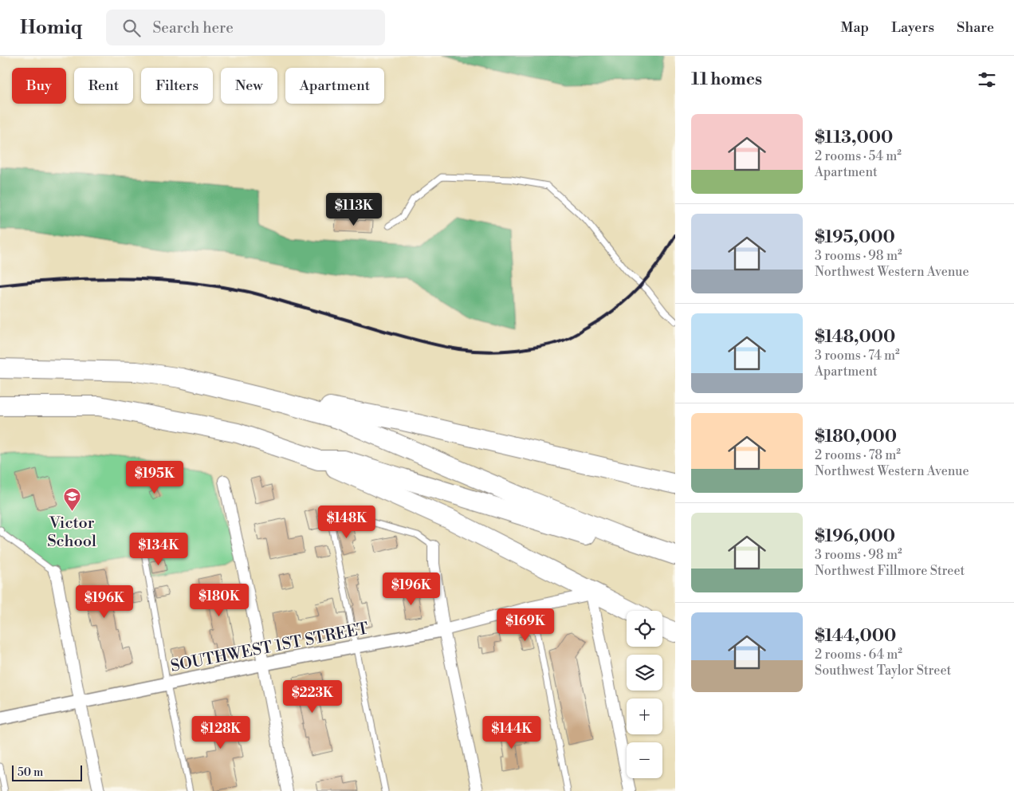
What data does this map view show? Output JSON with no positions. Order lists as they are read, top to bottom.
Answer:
{
  "streets": {
    "street": ["SOUTHWEST 1ST STREET"]
  },
  "places": {
    "school or university": ["Victor School"]
  },
  "scale_bar": "50 m",
  "page": {
    "header": "Homiq",
    "search": "Search here",
    "nav": ["Map", "Layers", "Share"],
    "heading": "11 homes",
    "chip": [
      "Buy",
      "Rent",
      "Filters",
      "New",
      "Apartment"
    ],
    "list": [
      {
        "name": "$113,000",
        "note": "2 rooms · 54 m² · Apartment"
      },
      {
        "name": "$195,000",
        "note": "3 rooms · 98 m² · Northwest Western Avenue"
      },
      {
        "name": "$148,000",
        "note": "3 rooms · 74 m² · Apartment"
      },
      {
        "name": "$180,000",
        "note": "2 rooms · 78 m² · Northwest Western Avenue"
      },
      {
        "name": "$196,000",
        "note": "3 rooms · 98 m² · Northwest Fillmore Street"
      },
      {
        "name": "$144,000",
        "note": "2 rooms · 64 m² · Southwest Taylor Street"
      }
    ],
    "price": [
      "$113K",
      "$195K",
      "$148K",
      "$134K",
      "$196K",
      "$180K",
      "$196K",
      "$169K",
      "$223K",
      "$128K",
      "$144K"
    ],
    "map_buttons": ["+", "−"],
    "scale": "50 m"
  }
}
